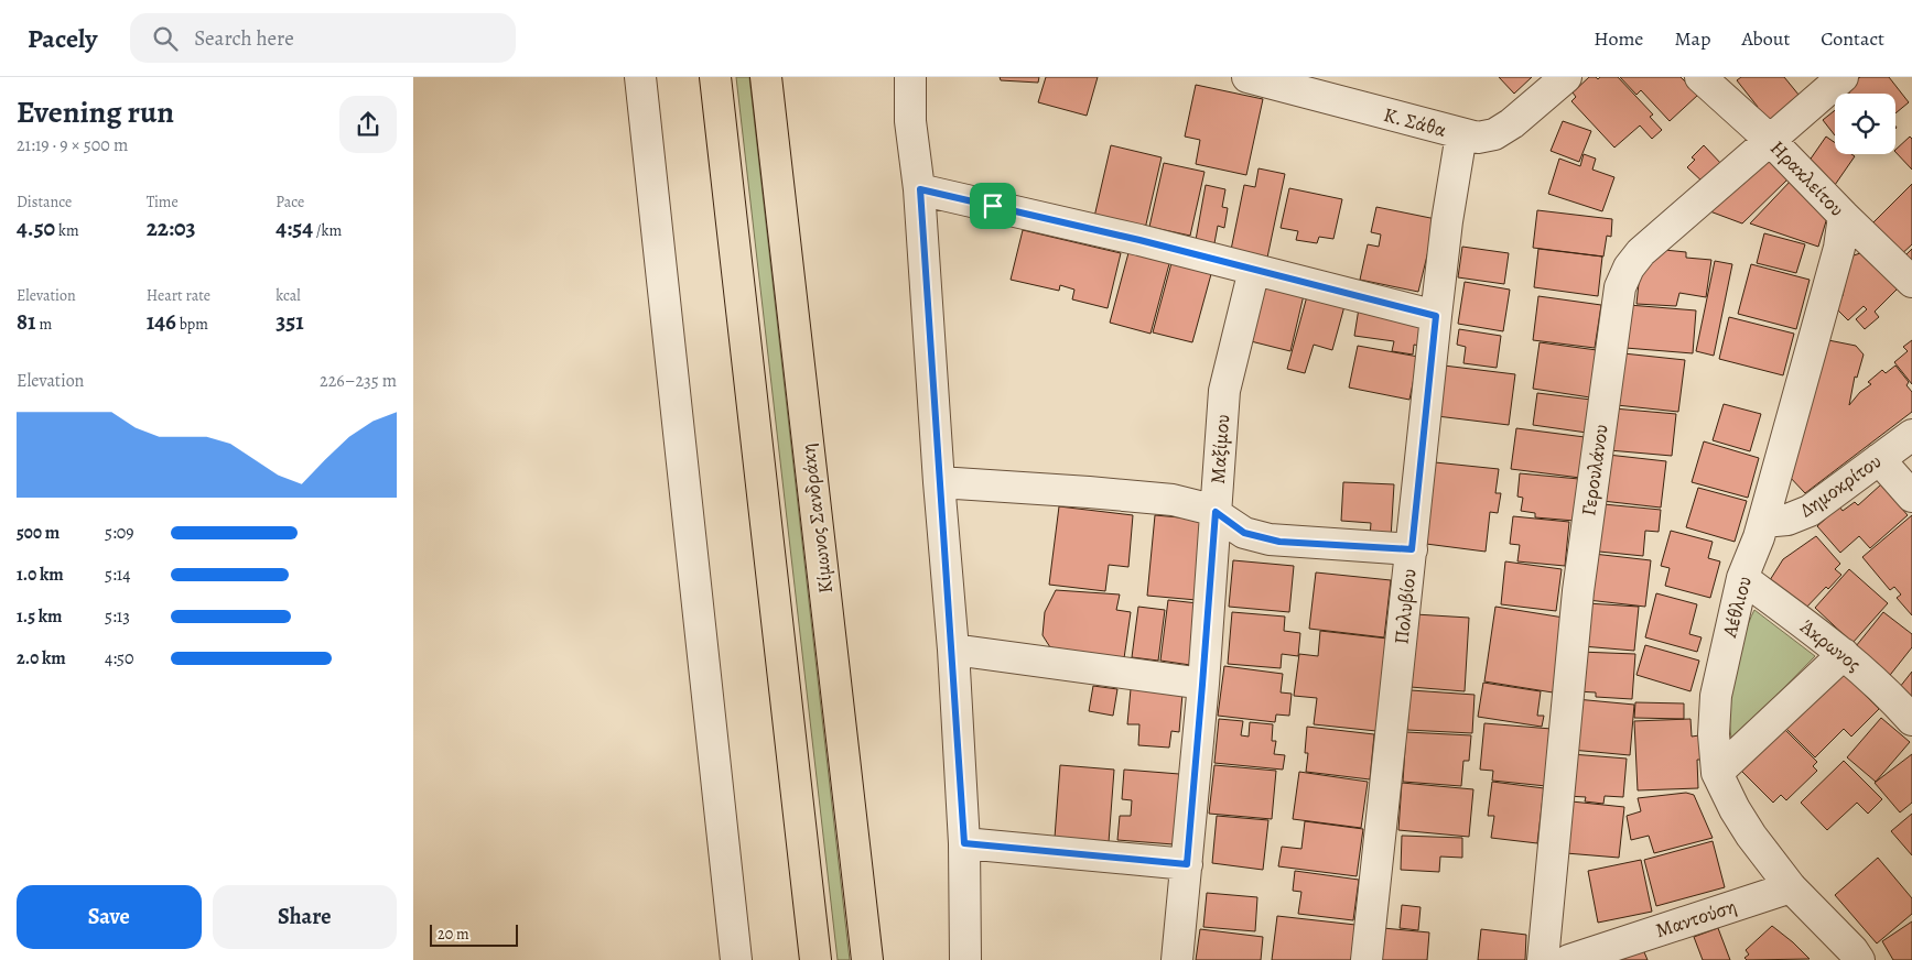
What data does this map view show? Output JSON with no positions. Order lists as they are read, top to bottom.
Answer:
{
  "streets": {
    "highway": ["Κίμωνος Σανδράκη"],
    "street": [
      "Κ. Σάθα",
      "Ηρακλείτου",
      "Μαξίμου",
      "Γερουλάνου",
      "Δημοκρίτου",
      "Πολυβίου",
      "Αέθλιου",
      "Άκρωνος",
      "Μαντούση"
    ]
  },
  "crossings": [
    ["Κ. Σάθα", "Πολυβίου"],
    ["Ηρακλείτου", "Γερουλάνου"],
    ["Ηρακλείτου", "Αέθλιου"],
    ["Δημοκρίτου", "Αέθλιου"],
    ["Αέθλιου", "Άκρωνος"],
    ["Αέθλιου", "Μαντούση"]
  ],
  "scale_bar": "20 m",
  "page": {
    "header": "Pacely",
    "search": "Search here",
    "nav": [
      "Home",
      "Map",
      "About",
      "Contact"
    ],
    "heading": ["Evening run", "21:19 · 9 × 500 m"],
    "stats": [
      ["Distance", "4.50 km"],
      ["Time", "22:03"],
      ["Pace", "4:54 /km"],
      ["Elevation", "81 m"],
      ["Heart rate", "146 bpm"],
      ["kcal", "351"]
    ],
    "chart": ["Elevation", "226–235 m"],
    "list": [
      {
        "name": "500 m",
        "note": "5:09"
      },
      {
        "name": "1.0 km",
        "note": "5:14"
      },
      {
        "name": "1.5 km",
        "note": "5:13"
      },
      {
        "name": "2.0 km",
        "note": "4:50"
      }
    ],
    "buttons": ["Save", "Share"],
    "scale": "20 m"
  }
}
